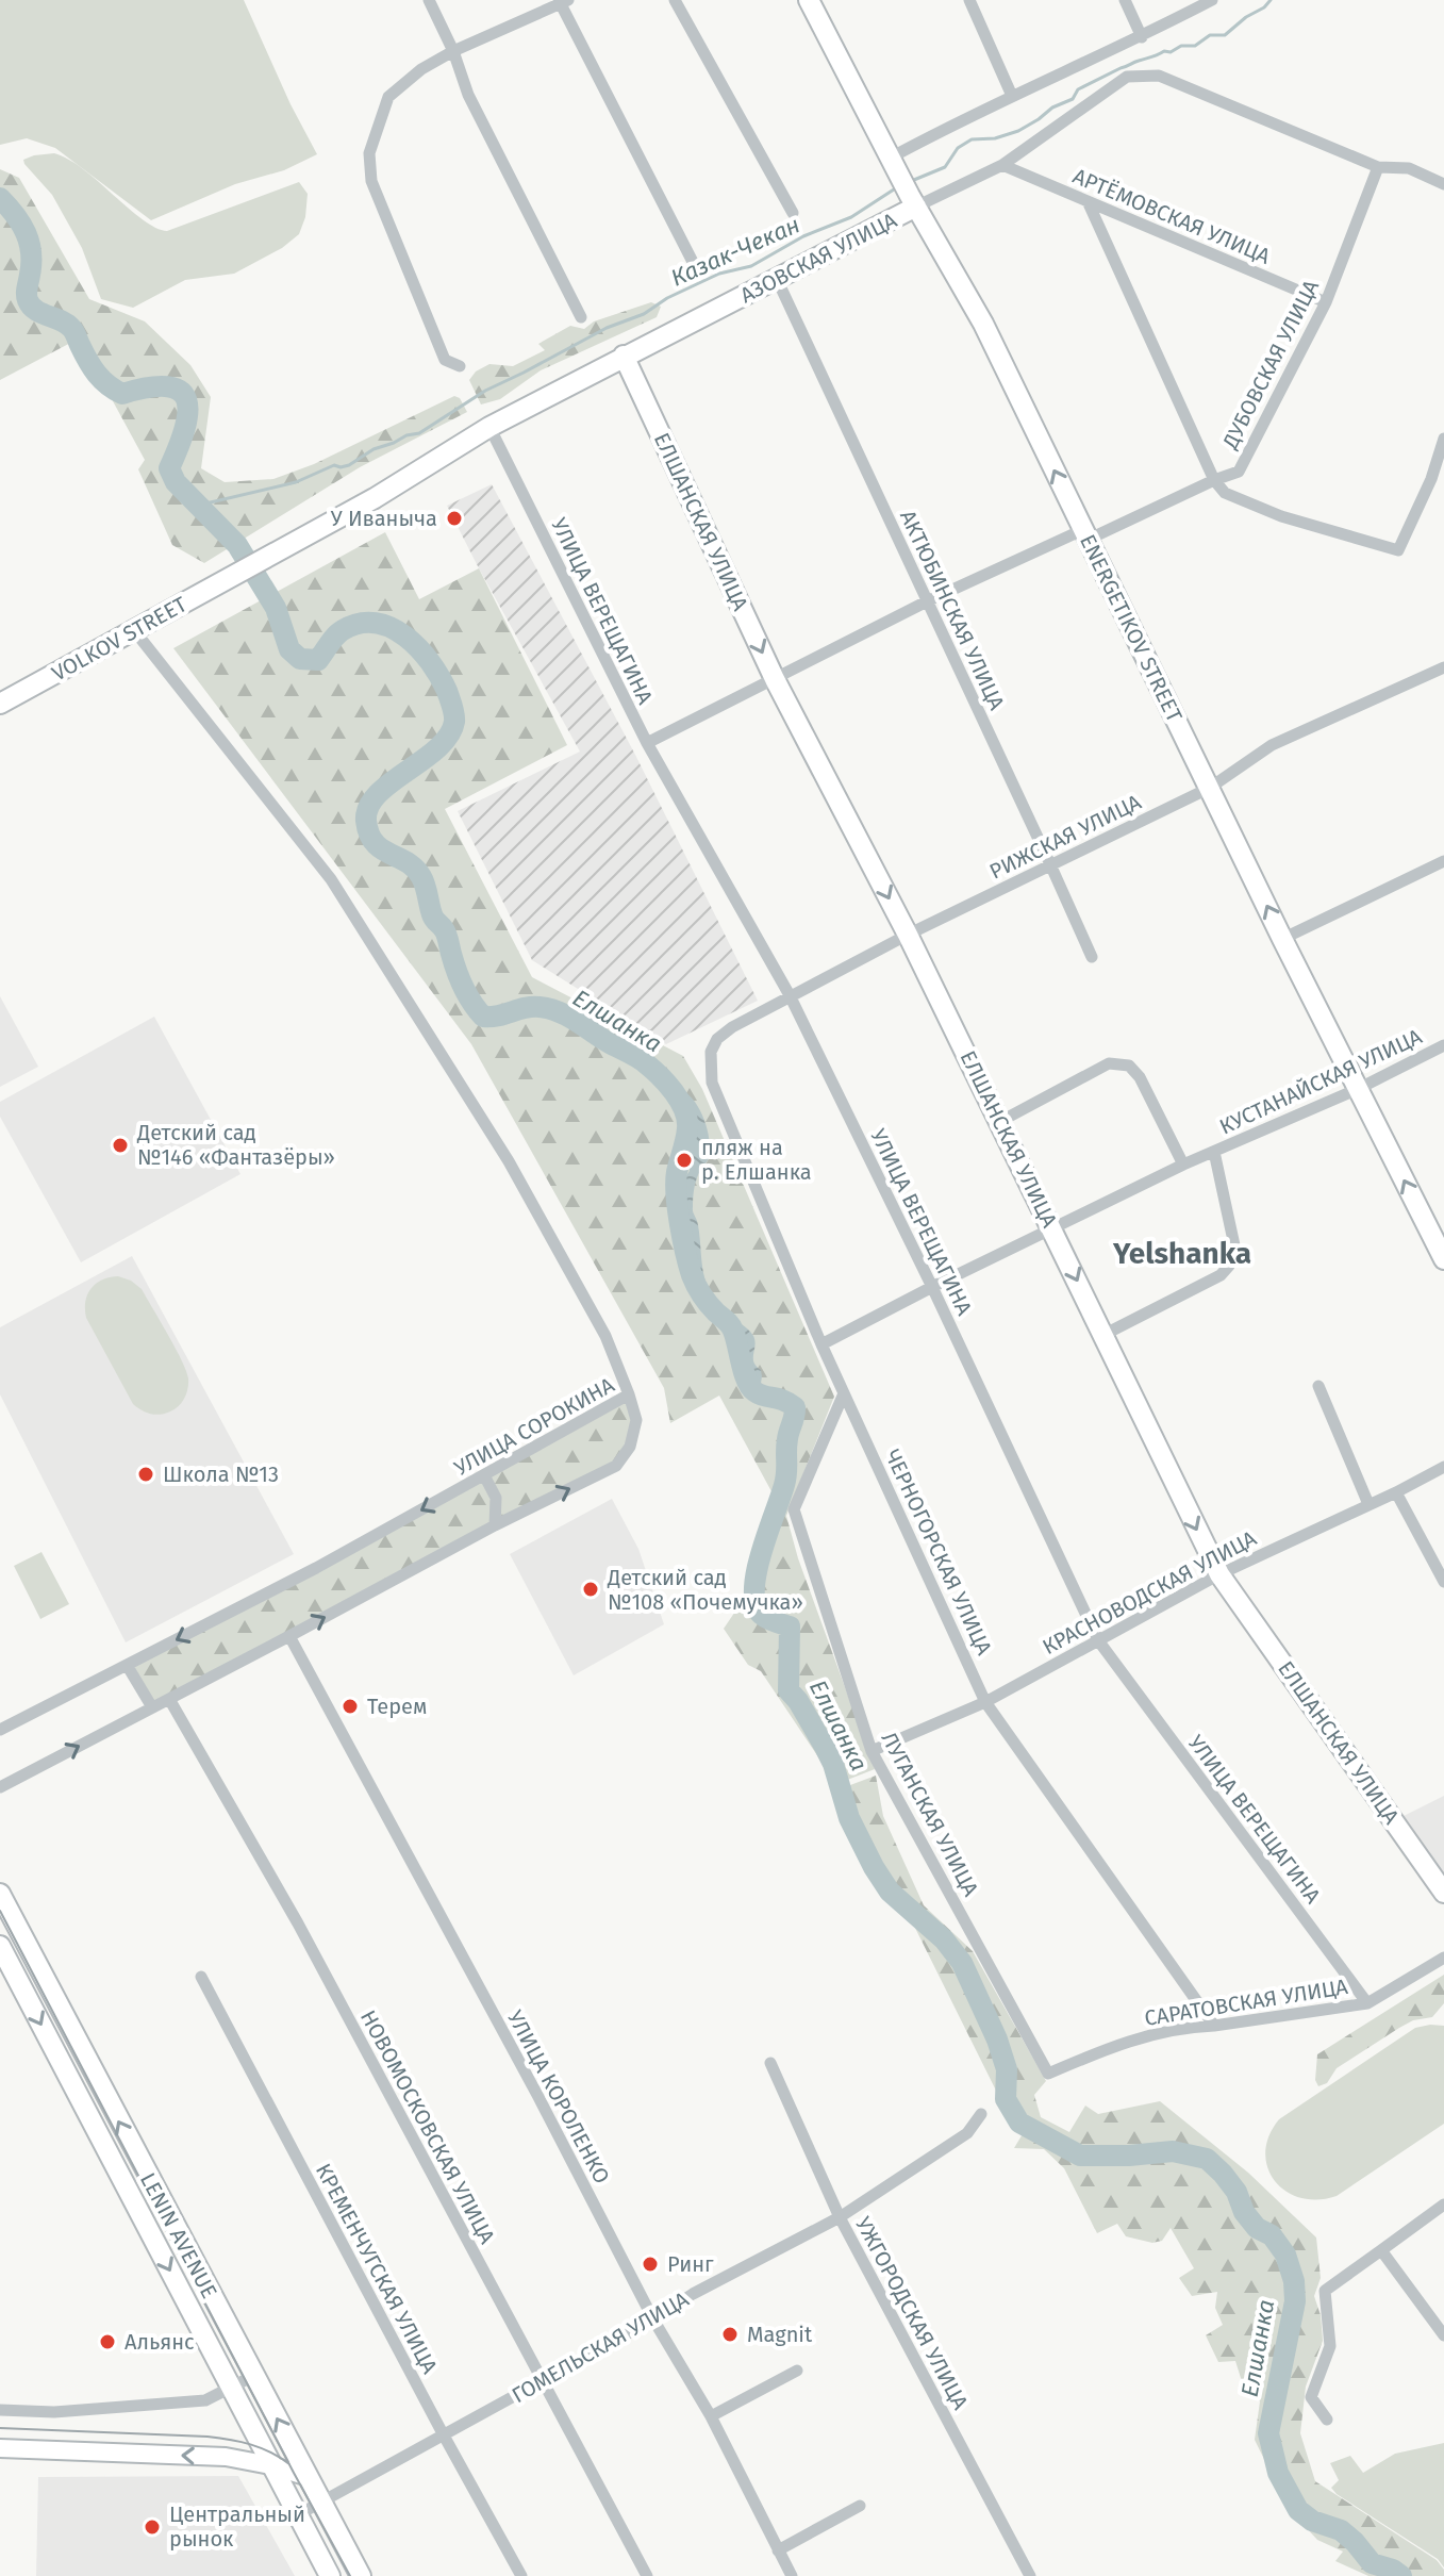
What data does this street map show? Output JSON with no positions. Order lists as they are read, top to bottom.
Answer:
{
  "streets": {
    "main road": [
      "АЗОВСКАЯ УЛИЦА",
      "ЕЛШАНСКАЯ УЛИЦА",
      "ENERGETIKOV STREET",
      "VOLKOV STREET",
      "LENIN AVENUE"
    ],
    "street": [
      "АРТЁМОВСКАЯ УЛИЦА",
      "ДУБОВСКАЯ УЛИЦА",
      "АКТЮБИНСКАЯ УЛИЦА",
      "УЛИЦА ВЕРЕЩАГИНА",
      "РИЖСКАЯ УЛИЦА",
      "КУСТАНАЙСКАЯ УЛИЦА",
      "УЛИЦА СОРОКИНА",
      "ЧЕРНОГОРСКАЯ УЛИЦА",
      "КРАСНОВОДСКАЯ УЛИЦА",
      "ЛУГАНСКАЯ УЛИЦА",
      "САРАТОВСКАЯ УЛИЦА",
      "УЛИЦА КОРОЛЕНКО",
      "НОВОМОСКОВСКАЯ УЛИЦА",
      "КРЕМЕНЧУГСКАЯ УЛИЦА",
      "УЖГОРОДСКАЯ УЛИЦА",
      "ГОМЕЛЬСКАЯ УЛИЦА"
    ]
  },
  "crossings": [
    ["АРТЁМОВСКАЯ УЛИЦА", "АЗОВСКАЯ УЛИЦА"],
    ["АРТЁМОВСКАЯ УЛИЦА", "ДУБОВСКАЯ УЛИЦА"],
    ["АЗОВСКАЯ УЛИЦА", "ДУБОВСКАЯ УЛИЦА"],
    ["АЗОВСКАЯ УЛИЦА", "ЕЛШАНСКАЯ УЛИЦА"],
    ["АЗОВСКАЯ УЛИЦА", "АКТЮБИНСКАЯ УЛИЦА"],
    ["АЗОВСКАЯ УЛИЦА", "УЛИЦА ВЕРЕЩАГИНА"],
    ["АЗОВСКАЯ УЛИЦА", "ENERGETIKOV STREET"],
    ["АЗОВСКАЯ УЛИЦА", "VOLKOV STREET"],
    ["ДУБОВСКАЯ УЛИЦА", "ЕЛШАНСКАЯ УЛИЦА"],
    ["ДУБОВСКАЯ УЛИЦА", "АКТЮБИНСКАЯ УЛИЦА"],
    ["ДУБОВСКАЯ УЛИЦА", "УЛИЦА ВЕРЕЩАГИНА"],
    ["ДУБОВСКАЯ УЛИЦА", "ENERGETIKOV STREET"],
    ["ЕЛШАНСКАЯ УЛИЦА", "РИЖСКАЯ УЛИЦА"],
    ["ЕЛШАНСКАЯ УЛИЦА", "КУСТАНАЙСКАЯ УЛИЦА"],
    ["ЕЛШАНСКАЯ УЛИЦА", "КРАСНОВОДСКАЯ УЛИЦА"],
    ["АКТЮБИНСКАЯ УЛИЦА", "РИЖСКАЯ УЛИЦА"],
    ["УЛИЦА ВЕРЕЩАГИНА", "РИЖСКАЯ УЛИЦА"],
    ["УЛИЦА ВЕРЕЩАГИНА", "КУСТАНАЙСКАЯ УЛИЦА"],
    ["УЛИЦА ВЕРЕЩАГИНА", "КРАСНОВОДСКАЯ УЛИЦА"],
    ["УЛИЦА ВЕРЕЩАГИНА", "САРАТОВСКАЯ УЛИЦА"],
    ["ENERGETIKOV STREET", "РИЖСКАЯ УЛИЦА"],
    ["ENERGETIKOV STREET", "КУСТАНАЙСКАЯ УЛИЦА"],
    ["РИЖСКАЯ УЛИЦА", "ЧЕРНОГОРСКАЯ УЛИЦА"],
    ["КУСТАНАЙСКАЯ УЛИЦА", "ЧЕРНОГОРСКАЯ УЛИЦА"],
    ["УЛИЦА СОРОКИНА", "УЛИЦА КОРОЛЕНКО"],
    ["УЛИЦА СОРОКИНА", "НОВОМОСКОВСКАЯ УЛИЦА"],
    ["ЧЕРНОГОРСКАЯ УЛИЦА", "КРАСНОВОДСКАЯ УЛИЦА"],
    ["ЧЕРНОГОРСКАЯ УЛИЦА", "ЛУГАНСКАЯ УЛИЦА"],
    ["ЧЕРНОГОРСКАЯ УЛИЦА", "САРАТОВСКАЯ УЛИЦА"],
    ["КРАСНОВОДСКАЯ УЛИЦА", "ЛУГАНСКАЯ УЛИЦА"],
    ["ЛУГАНСКАЯ УЛИЦА", "САРАТОВСКАЯ УЛИЦА"],
    ["УЛИЦА КОРОЛЕНКО", "ГОМЕЛЬСКАЯ УЛИЦА"],
    ["НОВОМОСКОВСКАЯ УЛИЦА", "ГОМЕЛЬСКАЯ УЛИЦА"],
    ["LENIN AVENUE", "ГОМЕЛЬСКАЯ УЛИЦА"],
    ["КРЕМЕНЧУГСКАЯ УЛИЦА", "ГОМЕЛЬСКАЯ УЛИЦА"],
    ["УЖГОРОДСКАЯ УЛИЦА", "ГОМЕЛЬСКАЯ УЛИЦА"]
  ],
  "one_way": ["ЕЛШАНСКАЯ УЛИЦА", "ENERGETIKOV STREET"],
  "districts": ["Yelshanka"],
  "water": ["Казак-Чекан", "Елшанка"],
  "places": [
    "У Иваныча",
    "Детский сад №146 «Фантазёры»",
    "пляж на р. Елшанка",
    "Школа №13",
    "Детский сад №108 «Почемучка»",
    "Терем",
    "Ринг",
    "Magnit",
    "Альянс",
    "Центральный рынок"
  ]
}
